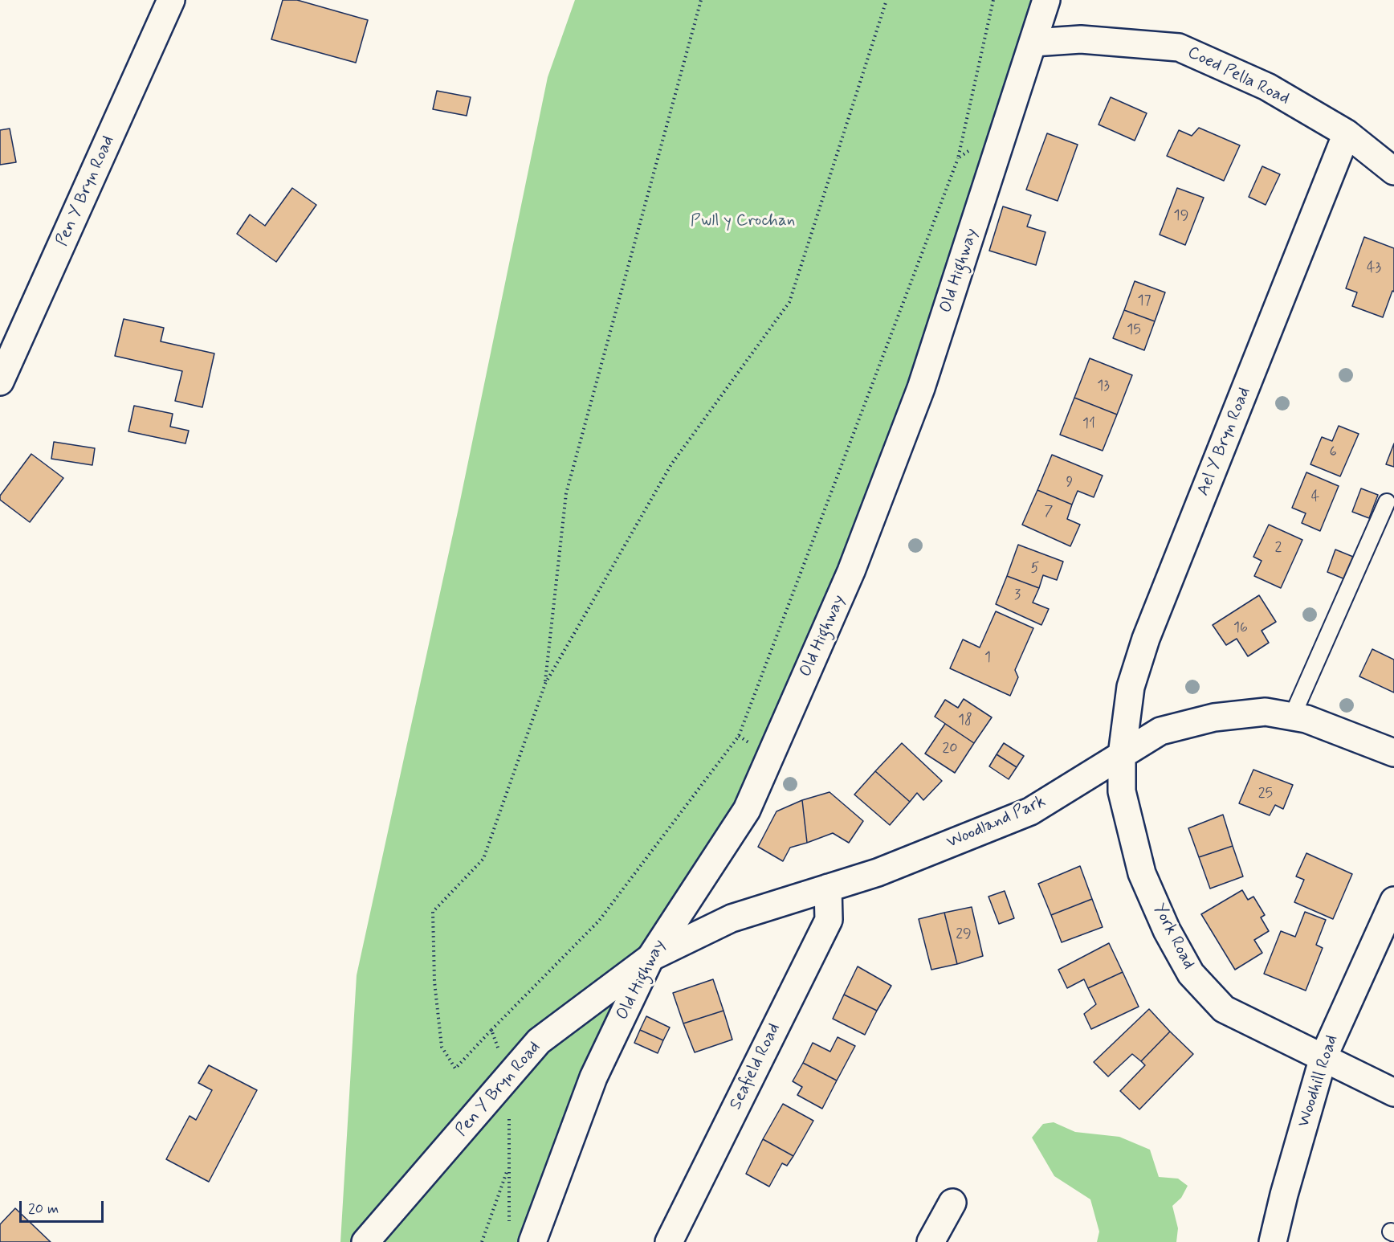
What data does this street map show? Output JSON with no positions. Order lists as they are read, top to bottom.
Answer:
{
  "streets": {
    "street": [
      "Coed Pella Road",
      "Pen Y Bryn Road",
      "Old Highway",
      "Ael Y Bryn Road",
      "Woodland Park",
      "York Road",
      "Seafield Road",
      "Woodhill Road"
    ]
  },
  "crossings": [
    ["Coed Pella Road", "Old Highway"],
    ["Coed Pella Road", "Ael Y Bryn Road"],
    ["Pen Y Bryn Road", "Old Highway"],
    ["Pen Y Bryn Road", "Woodland Park"],
    ["Old Highway", "Woodland Park"],
    ["Ael Y Bryn Road", "Woodland Park"],
    ["Ael Y Bryn Road", "York Road"],
    ["Woodland Park", "York Road"],
    ["Woodland Park", "Seafield Road"],
    ["York Road", "Woodhill Road"]
  ],
  "parks": ["Pwll y Crochan"],
  "house_numbers": [
    "19",
    "43",
    "17",
    "15",
    "13",
    "11",
    "6",
    "9",
    "4",
    "7",
    "2",
    "5",
    "3",
    "16",
    "1",
    "18",
    "20",
    "25",
    "29"
  ],
  "scale_bar": "20 m"
}
